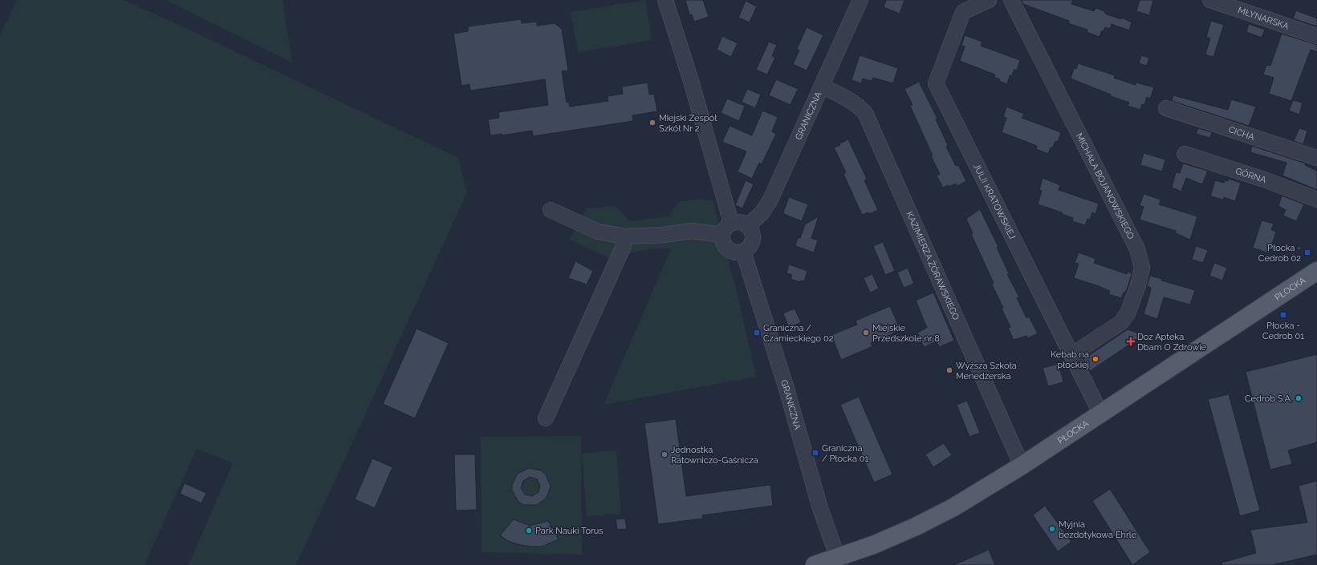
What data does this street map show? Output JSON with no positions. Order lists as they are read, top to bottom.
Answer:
{
  "streets": {
    "main road": ["PŁOCKA"],
    "street": [
      "MŁYNARSKA",
      "GRANICZNA",
      "CICHA",
      "GÓRNA",
      "MICHAŁA BOJANOWSKIEGO",
      "JULII KRATOWSKIEJ",
      "KAZIMIERZA ŻÓRAWSKIEGO"
    ]
  },
  "crossings": [
    ["GRANICZNA", "KAZIMIERZA ŻÓRAWSKIEGO"],
    ["GRANICZNA", "PŁOCKA"],
    ["MICHAŁA BOJANOWSKIEGO", "JULII KRATOWSKIEJ"],
    ["JULII KRATOWSKIEJ", "PŁOCKA"],
    ["KAZIMIERZA ŻÓRAWSKIEGO", "PŁOCKA"]
  ],
  "places": {
    "other": [
      "Miejski Zespół Szkół Nr 2",
      "Miejskie Przedszkole nr 8",
      "Kebab na płockiej",
      "Wyższa Szkoła Menedżerska",
      "Cedrob S.A.",
      "Jednostka Ratowniczo-Gaśnicza",
      "Myjnia bezdotykowa Ehrle",
      "Park Nauki Torus"
    ],
    "transit": [
      "Płocka - Cedrob 02",
      "Płocka - Cedrob 01",
      "Graniczna / Czarnieckiego 02",
      "Graniczna / Płocka 01"
    ],
    "health": ["Doz Apteka. Dbam O Zdrowie"]
  }
}
